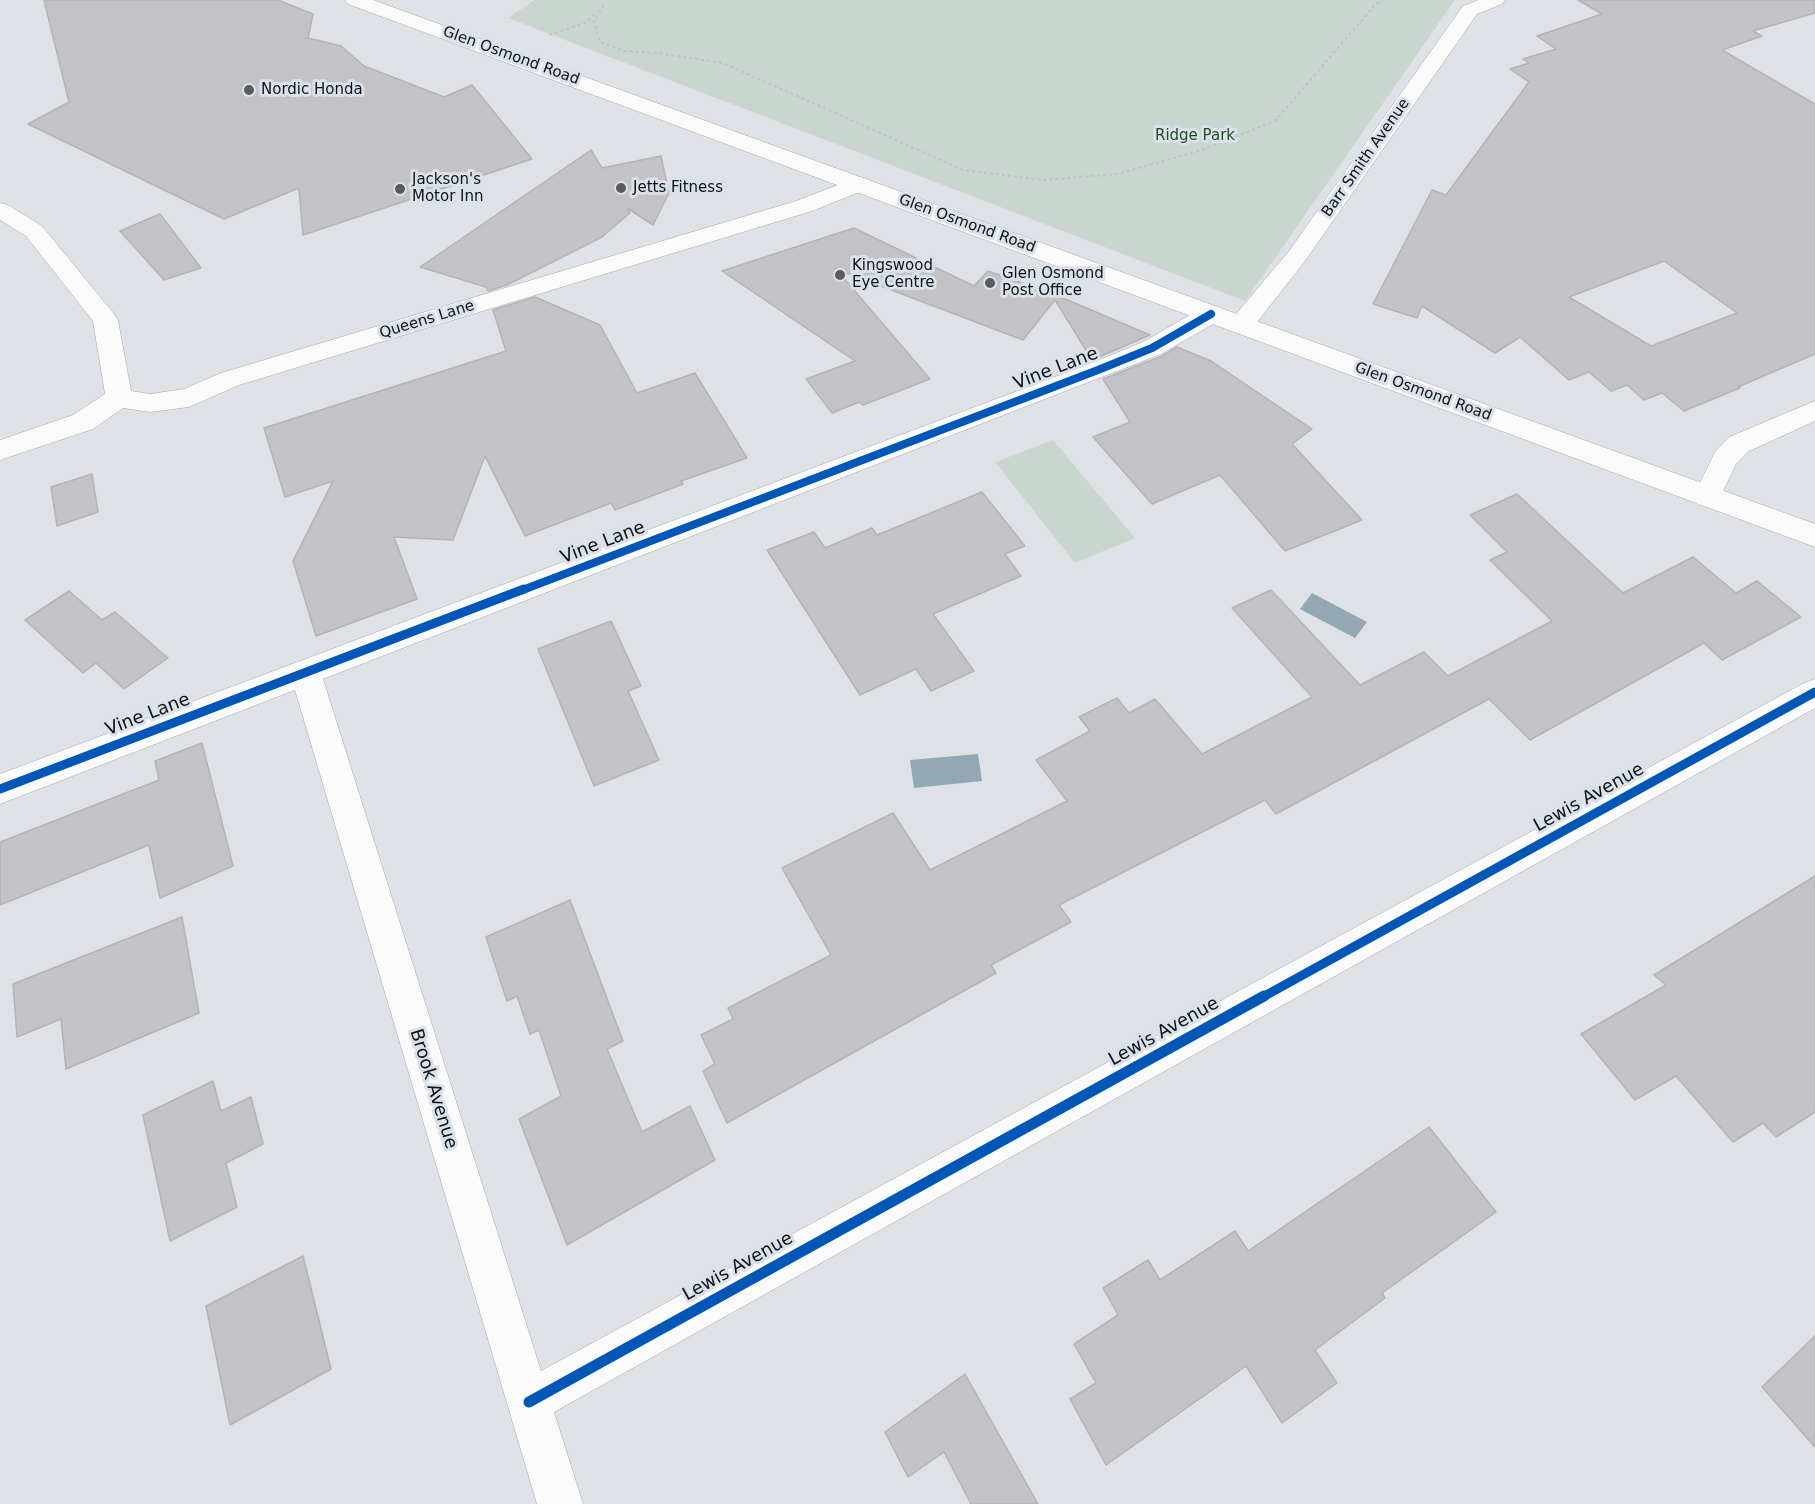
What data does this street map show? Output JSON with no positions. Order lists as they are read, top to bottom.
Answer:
{
  "streets": {
    "main road": [
      "Glen Osmond Road",
      "Barr Smith Avenue",
      "Queens Lane",
      "Vine Lane",
      "Lewis Avenue",
      "Brook Avenue"
    ]
  },
  "crossings": [
    ["Glen Osmond Road", "Barr Smith Avenue"],
    ["Glen Osmond Road", "Queens Lane"],
    ["Glen Osmond Road", "Vine Lane"],
    ["Vine Lane", "Brook Avenue"],
    ["Lewis Avenue", "Brook Avenue"]
  ],
  "parks": ["Ridge Park"],
  "places": [
    "Nordic Honda",
    "Jetts Fitness",
    "Jackson's Motor Inn",
    "Kingswood Eye Centre",
    "Glen Osmond Post Office"
  ]
}
